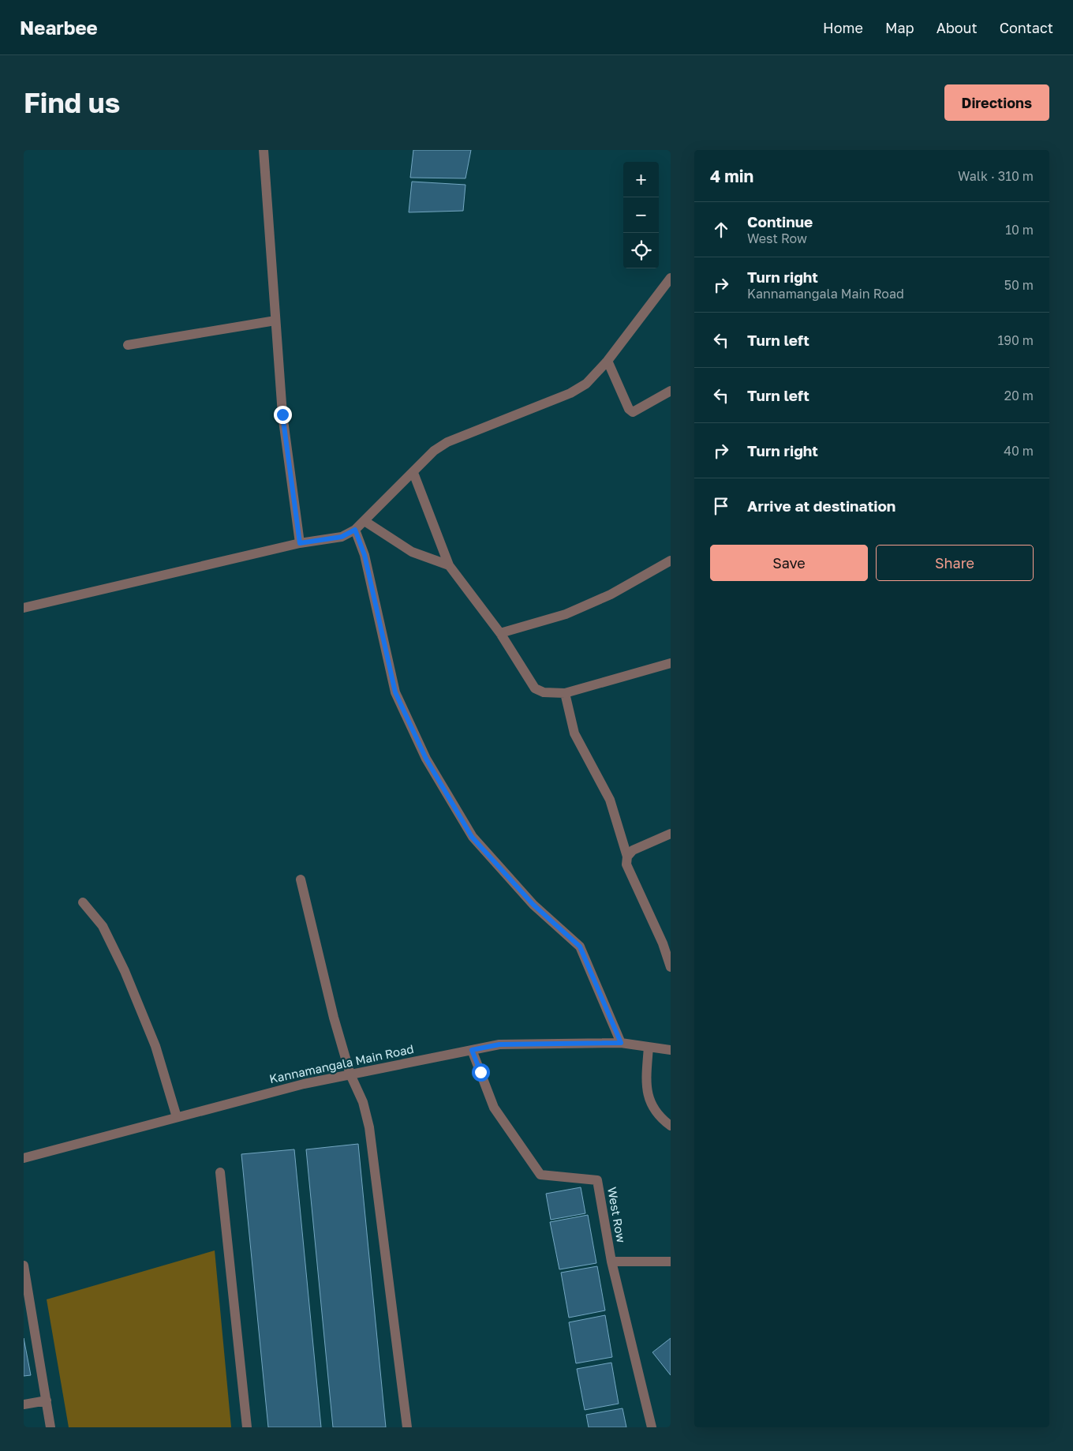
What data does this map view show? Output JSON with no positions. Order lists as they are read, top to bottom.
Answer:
{
  "streets": {
    "street": ["Kannamangala Main Road", "West Row"]
  },
  "crossings": [
    ["Kannamangala Main Road", "West Row"]
  ],
  "page": {
    "header": "Nearbee",
    "nav": [
      "Home",
      "Map",
      "About",
      "Contact"
    ],
    "buttons": [
      "Directions",
      ["Save", "Share"]
    ],
    "title": "Find us",
    "heading": ["4 min", "Walk · 310 m"],
    "map_buttons": ["+", "−"],
    "list": [
      ["Continue", "West Row", "10 m"],
      ["Turn right", "Kannamangala Main Road", "50 m"],
      ["Turn left", "190 m"],
      ["Turn left", "20 m"],
      ["Turn right", "40 m"],
      "Arrive at destination"
    ]
  }
}
